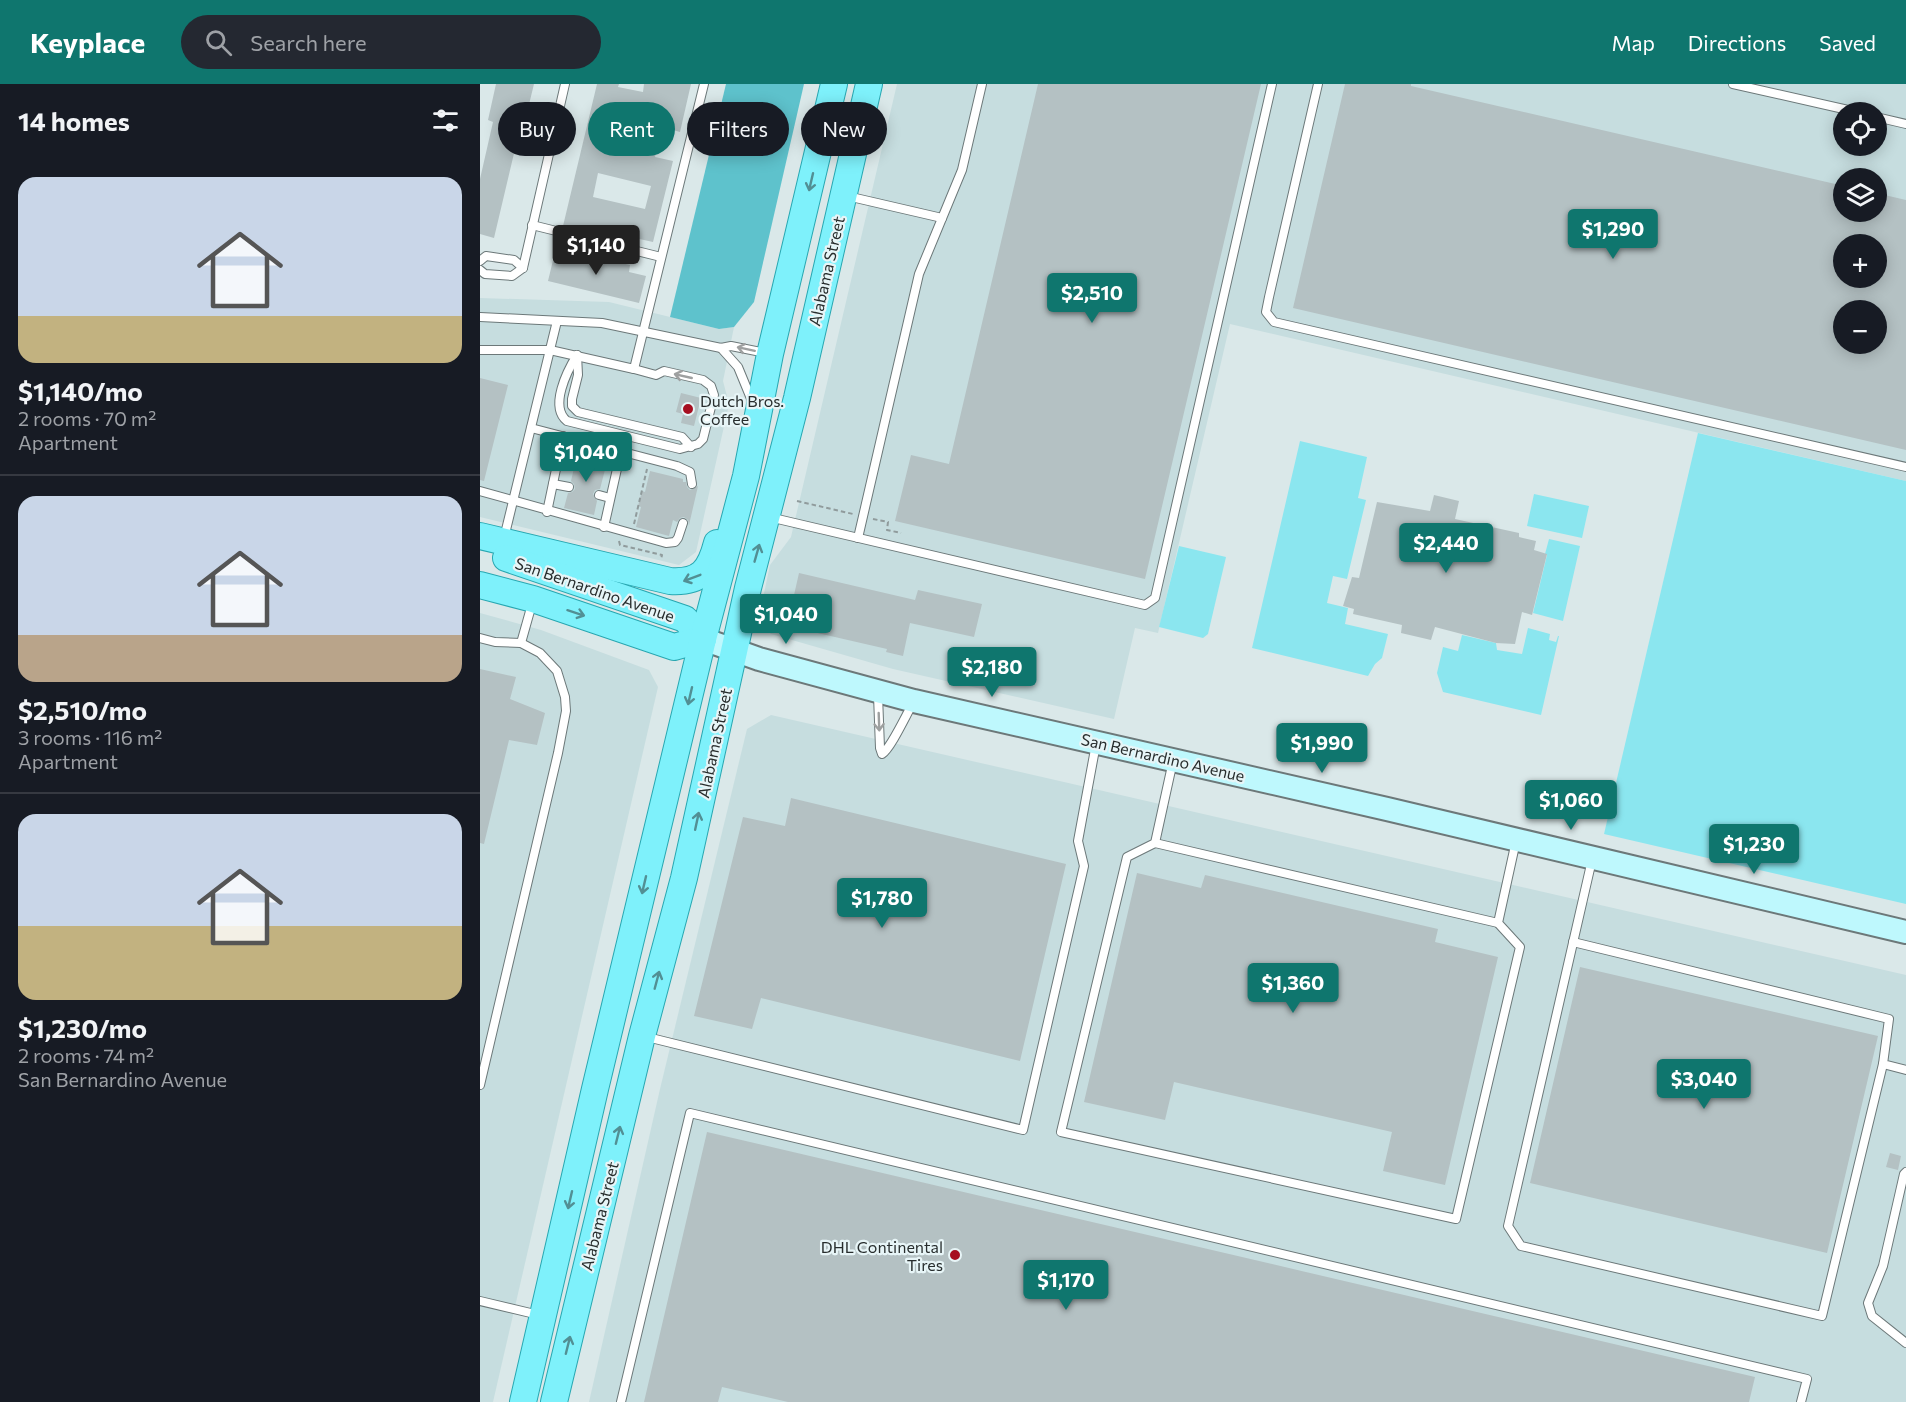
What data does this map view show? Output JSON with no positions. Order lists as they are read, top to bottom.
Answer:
{
  "streets": {
    "main road": ["Alabama Street", "San Bernardino Avenue"]
  },
  "crossings": [
    ["Alabama Street", "San Bernardino Avenue"]
  ],
  "places": ["Dutch Bros. Coffee", "DHL Continental Tires"],
  "page": {
    "header": "Keyplace",
    "search": "Search here",
    "nav": ["Map", "Directions", "Saved"],
    "heading": "14 homes",
    "map_buttons": ["+", "−"],
    "chip": [
      "Buy",
      "Rent",
      "Filters",
      "New"
    ],
    "list": [
      {
        "name": "$1,140/mo",
        "note": "2 rooms · 70 m² · Apartment"
      },
      {
        "name": "$2,510/mo",
        "note": "3 rooms · 116 m² · Apartment"
      },
      {
        "name": "$1,230/mo",
        "note": "2 rooms · 74 m² · San Bernardino Avenue"
      }
    ],
    "price": [
      "$1,290",
      "$1,140",
      "$2,510",
      "$1,040",
      "$2,440",
      "$1,040",
      "$2,180",
      "$1,990",
      "$1,060",
      "$1,230",
      "$1,780",
      "$1,360",
      "$3,040",
      "$1,170"
    ]
  }
}
